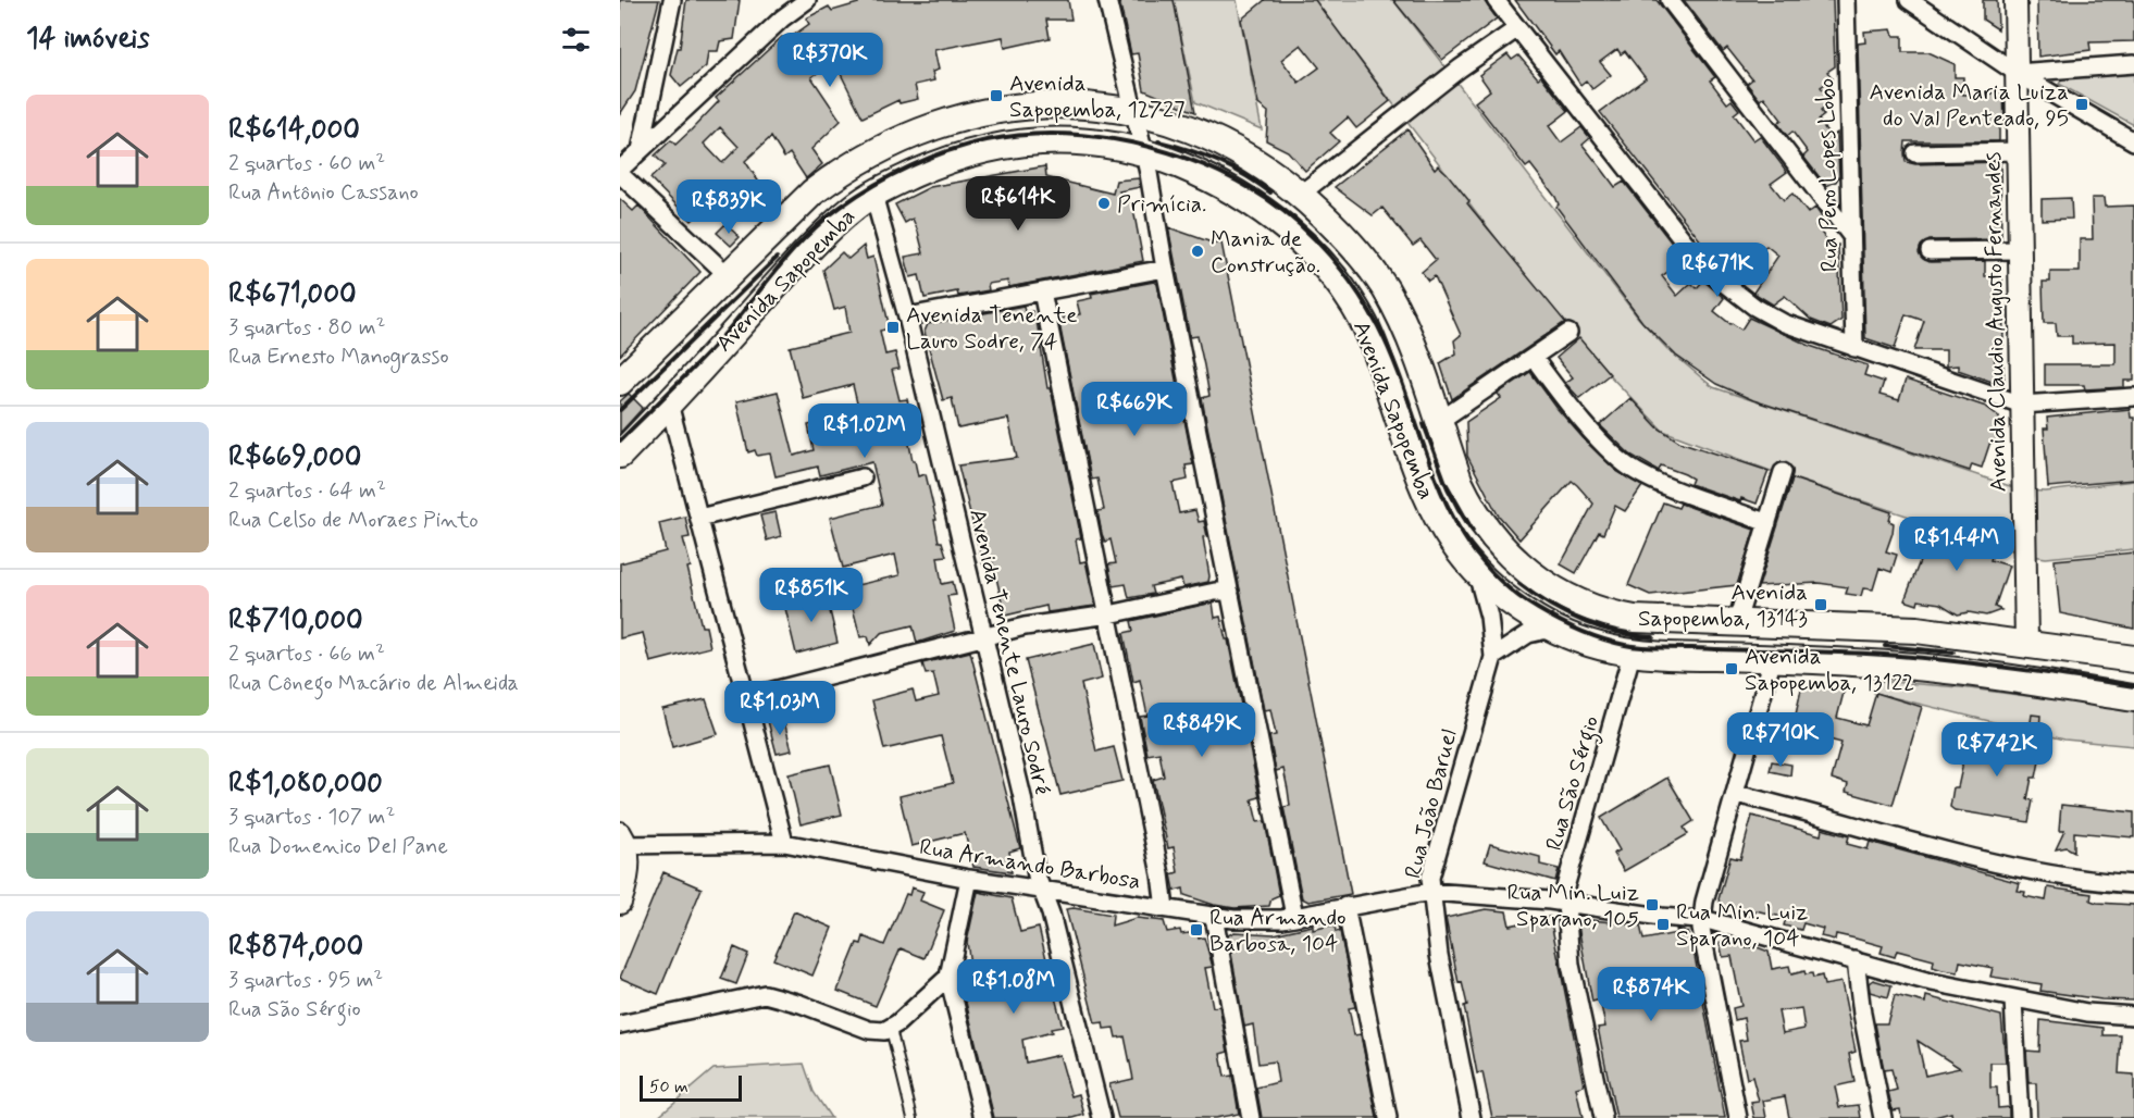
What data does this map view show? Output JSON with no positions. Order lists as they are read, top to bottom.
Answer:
{
  "streets": {
    "main road": ["Avenida Sapopemba"],
    "street": [
      "Rua Pero Lopes Lobo",
      "Avenida Claudio Augusto Fernandes",
      "Avenida Tenente Lauro Sodré",
      "Rua São Sérgio",
      "Rua João Baruel",
      "Rua Armando Barbosa"
    ]
  },
  "crossings": [
    ["Avenida Sapopemba", "Avenida Claudio Augusto Fernandes"],
    ["Avenida Sapopemba", "Avenida Tenente Lauro Sodré"],
    ["Avenida Sapopemba", "Rua São Sérgio"],
    ["Avenida Sapopemba", "Rua João Baruel"],
    ["Avenida Tenente Lauro Sodré", "Rua Armando Barbosa"],
    ["Rua São Sérgio", "Rua Armando Barbosa"],
    ["Rua João Baruel", "Rua Armando Barbosa"]
  ],
  "places": {
    "transit": [
      "Avenida Sapopemba, 12727",
      "Avenida Maria Luiza do Val Penteado, 95",
      "Avenida Tenente Lauro Sodre, 74",
      "Avenida Sapopemba, 13143",
      "Avenida Sapopemba, 13122",
      "Rua Min. Luiz Sparano, 105",
      "Rua Min. Luiz Sparano, 104",
      "Rua Armando Barbosa, 104"
    ],
    "other": ["Primícia.", "Mania de Construção."]
  },
  "scale_bar": "50 m",
  "page": {
    "heading": "14 imóveis",
    "price": [
      "R$370K",
      "R$614K",
      "R$839K",
      "R$671K",
      "R$669K",
      "R$1.02M",
      "R$1.44M",
      "R$851K",
      "R$1.03M",
      "R$849K",
      "R$710K",
      "R$742K",
      "R$1.08M",
      "R$874K"
    ],
    "list": [
      {
        "name": "R$614,000",
        "note": "2 quartos · 60 m² · Rua Antônio Cassano"
      },
      {
        "name": "R$671,000",
        "note": "3 quartos · 80 m² · Rua Ernesto Manograsso"
      },
      {
        "name": "R$669,000",
        "note": "2 quartos · 64 m² · Rua Celso de Moraes Pinto"
      },
      {
        "name": "R$710,000",
        "note": "2 quartos · 66 m² · Rua Cônego Macário de Almeida"
      },
      {
        "name": "R$1,080,000",
        "note": "3 quartos · 107 m² · Rua Domenico Del Pane"
      },
      {
        "name": "R$874,000",
        "note": "3 quartos · 95 m² · Rua São Sérgio"
      }
    ],
    "scale": "50 m"
  }
}
